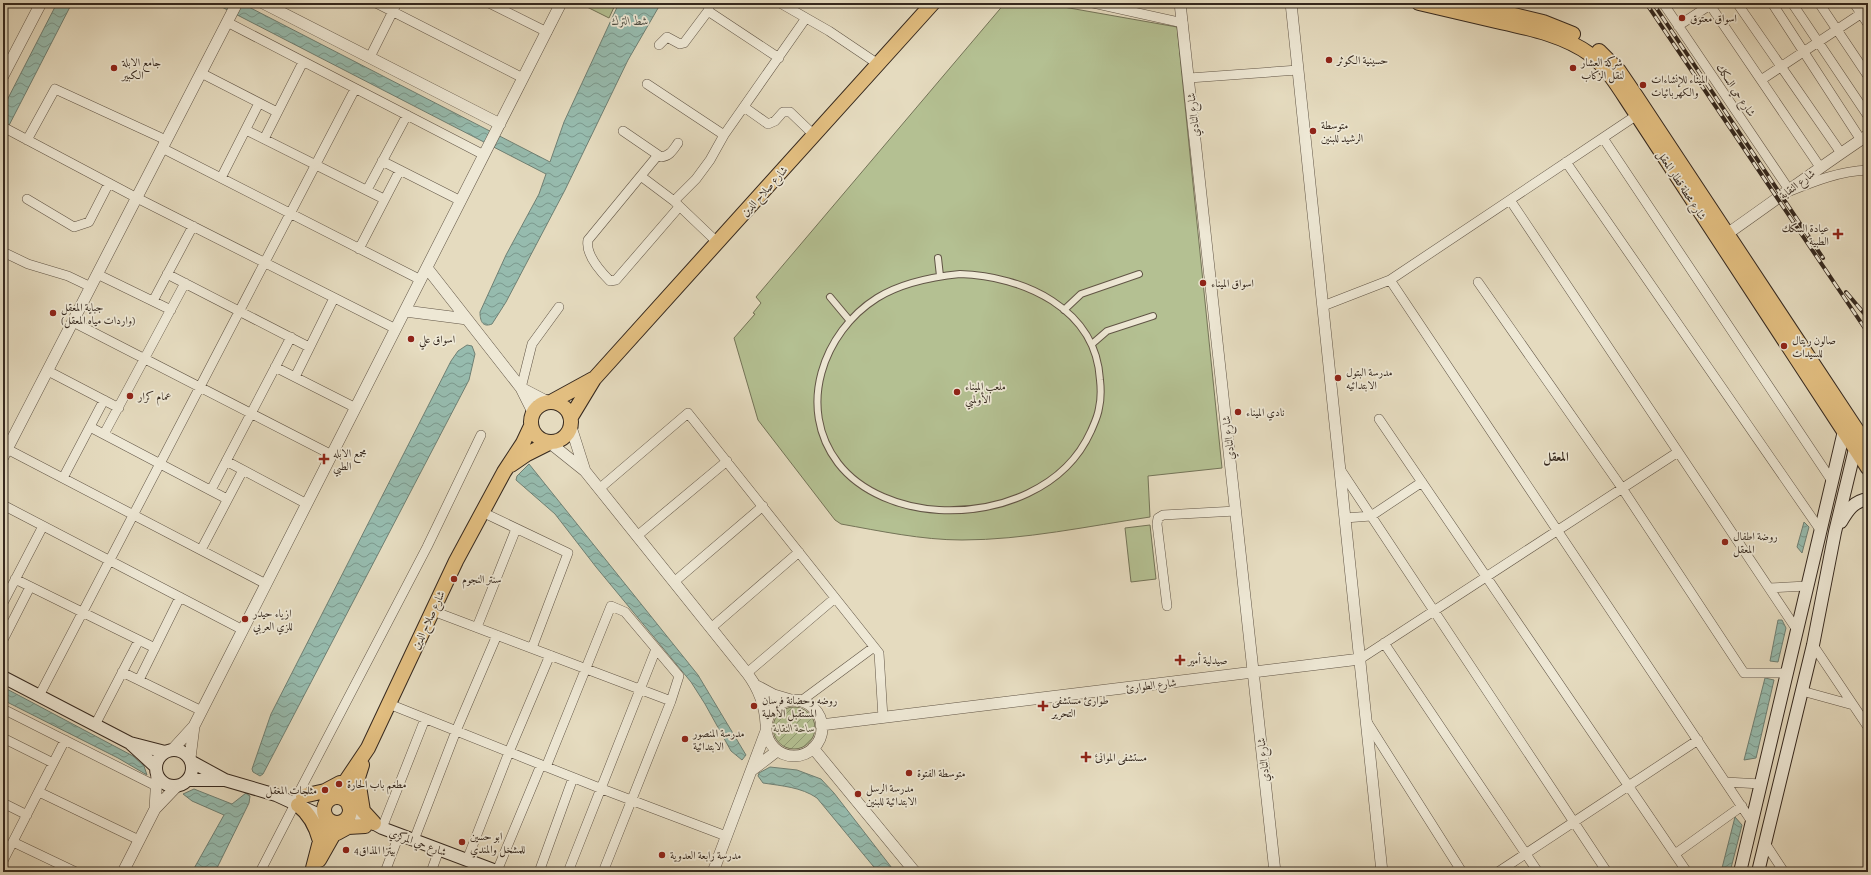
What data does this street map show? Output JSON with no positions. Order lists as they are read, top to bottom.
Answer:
{
  "streets": {
    "main road": ["شارع محطة قطار المعقل", "شارع صلاح الدين", "شارع حي المركزي"],
    "street": [
      "شارع حي السكك",
      "شارع النادي",
      "شارع النقابة",
      "شارع الطوارئ"
    ]
  },
  "crossings": [
    ["شارع حي السكك", "شارع النقابة"],
    ["شارع النادي", "شارع الطوارئ"],
    ["شارع النقابة", "شارع محطة قطار المعقل"],
    ["شارع صلاح الدين", "شارع حي المركزي"]
  ],
  "districts": ["المعقل"],
  "water": ["شط الترك"],
  "parks": ["ساحة النقابة"],
  "places": {
    "other": [
      "اسواق معتوق",
      "حسينية الكوثر",
      "جامع الابلة الكبير",
      "شركة العشار لنقل الركاب",
      "الميناء للإنشاءات والكهربائيات",
      "متوسطة الرشيد للبنين",
      "اسواق الميناء",
      "جباية المعقل (واردات مياه المعقل)",
      "اسواق علي",
      "صالون ريتال للسيدات",
      "مدرسة البتول الابتدائيه",
      "ملعب الميناء الأولمبي",
      "عمام كرار",
      "نادي الميناء",
      "روضة اطفال المعقل",
      "سنتر النجوم",
      "ازياء حيدر للزي العربي",
      "روضه وحضانة فرسان المستقبل الأهلية",
      "مدرسة المنصور الابتدائية",
      "متوسطة الفتوة",
      "مطعم باب الحارة",
      "مثلجات المعقل",
      "مدرسة الرسل الابتدائية للبنين",
      "ابو حسين للمشخل والمندي",
      "بيتزا المذاق4",
      "مدرسة رابعة العدوية"
    ],
    "health": [
      "عيادة السكك الطبية",
      "مجمع الابله الطبي",
      "صيدلية أمير",
      "طوارئ مستشفى التحرير",
      "مستشفى الموانئ"
    ]
  }
}
